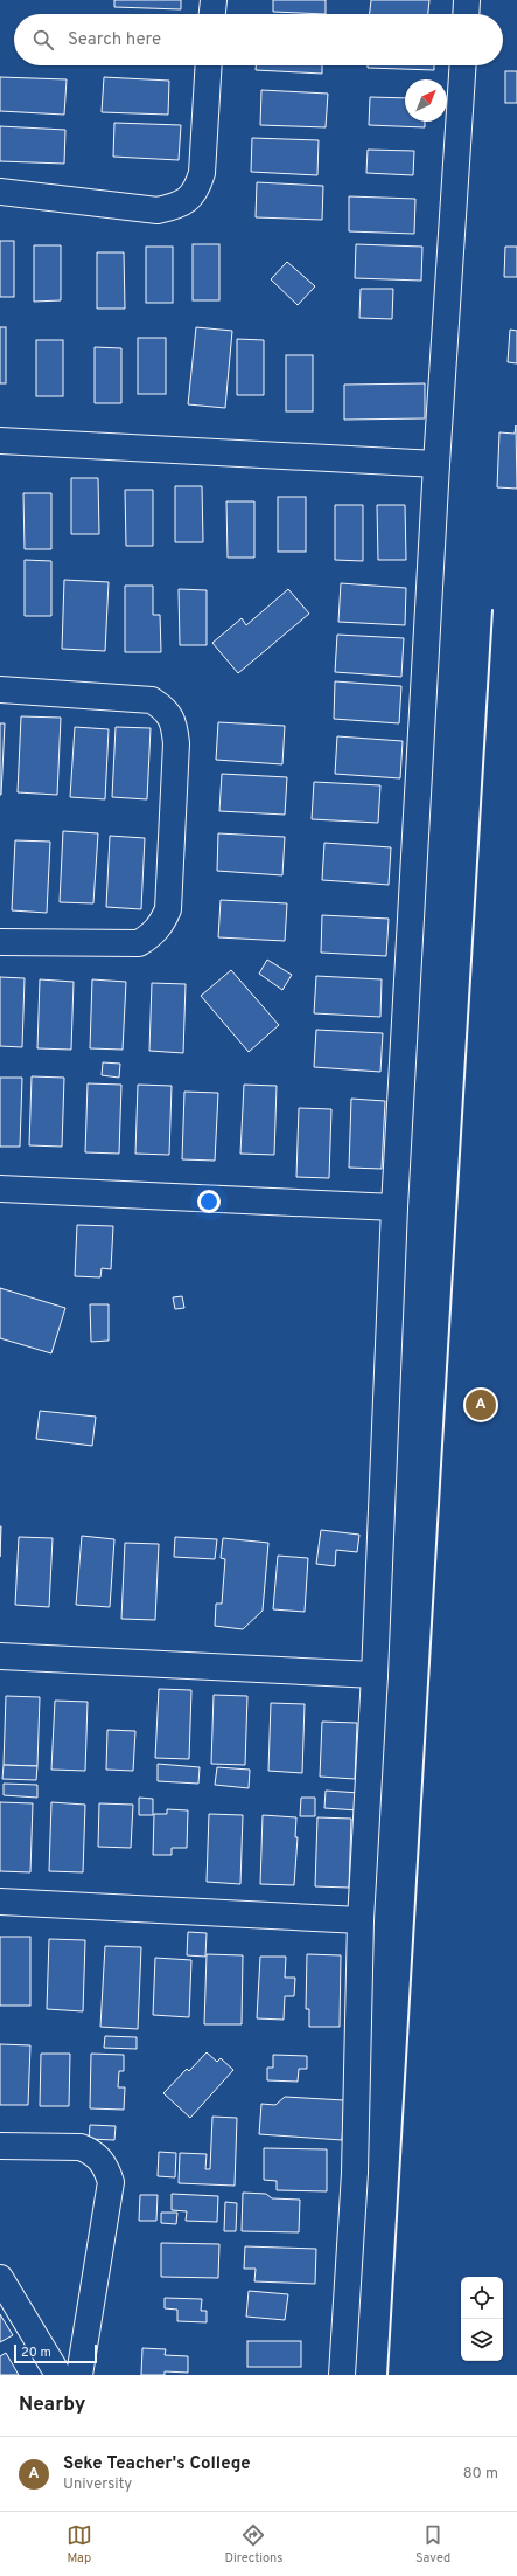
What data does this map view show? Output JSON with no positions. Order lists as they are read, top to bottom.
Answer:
{
  "scale_bar": "20 m",
  "north": "top right",
  "page": {
    "search": "Search here",
    "pins": "A",
    "scale": "20 m",
    "heading": "Nearby",
    "list": [
      {
        "mark": "A",
        "name": "Seke Teacher's College",
        "note": "University",
        "value": "80 m"
      }
    ],
    "nav": ["Map", "Directions", "Saved"]
  }
}
